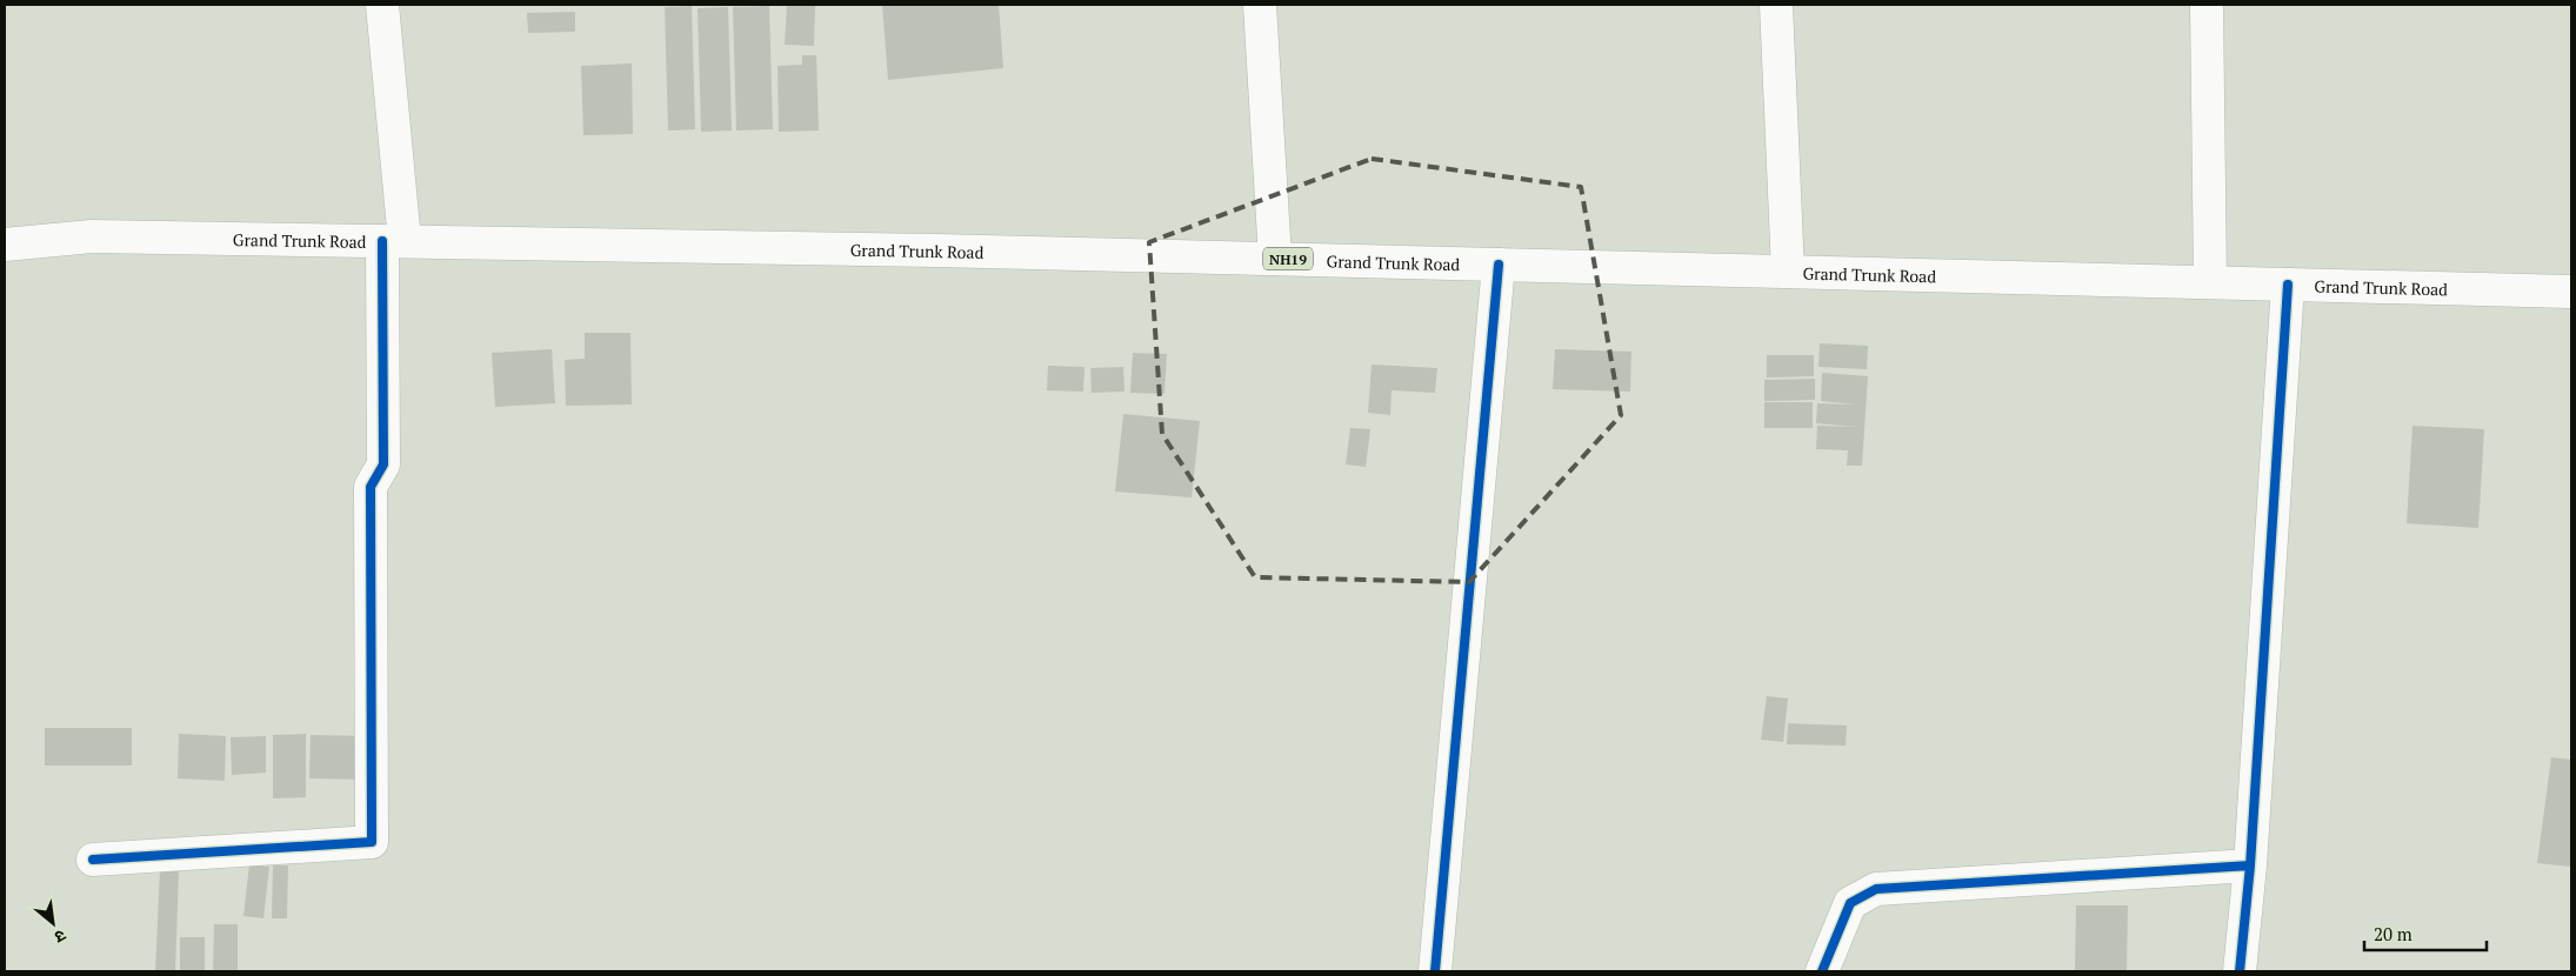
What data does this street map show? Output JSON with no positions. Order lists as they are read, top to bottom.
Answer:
{
  "streets": {
    "main road": ["Grand Trunk Road", "NH19"]
  },
  "scale_bar": "20 m",
  "north": "bottom right"
}
